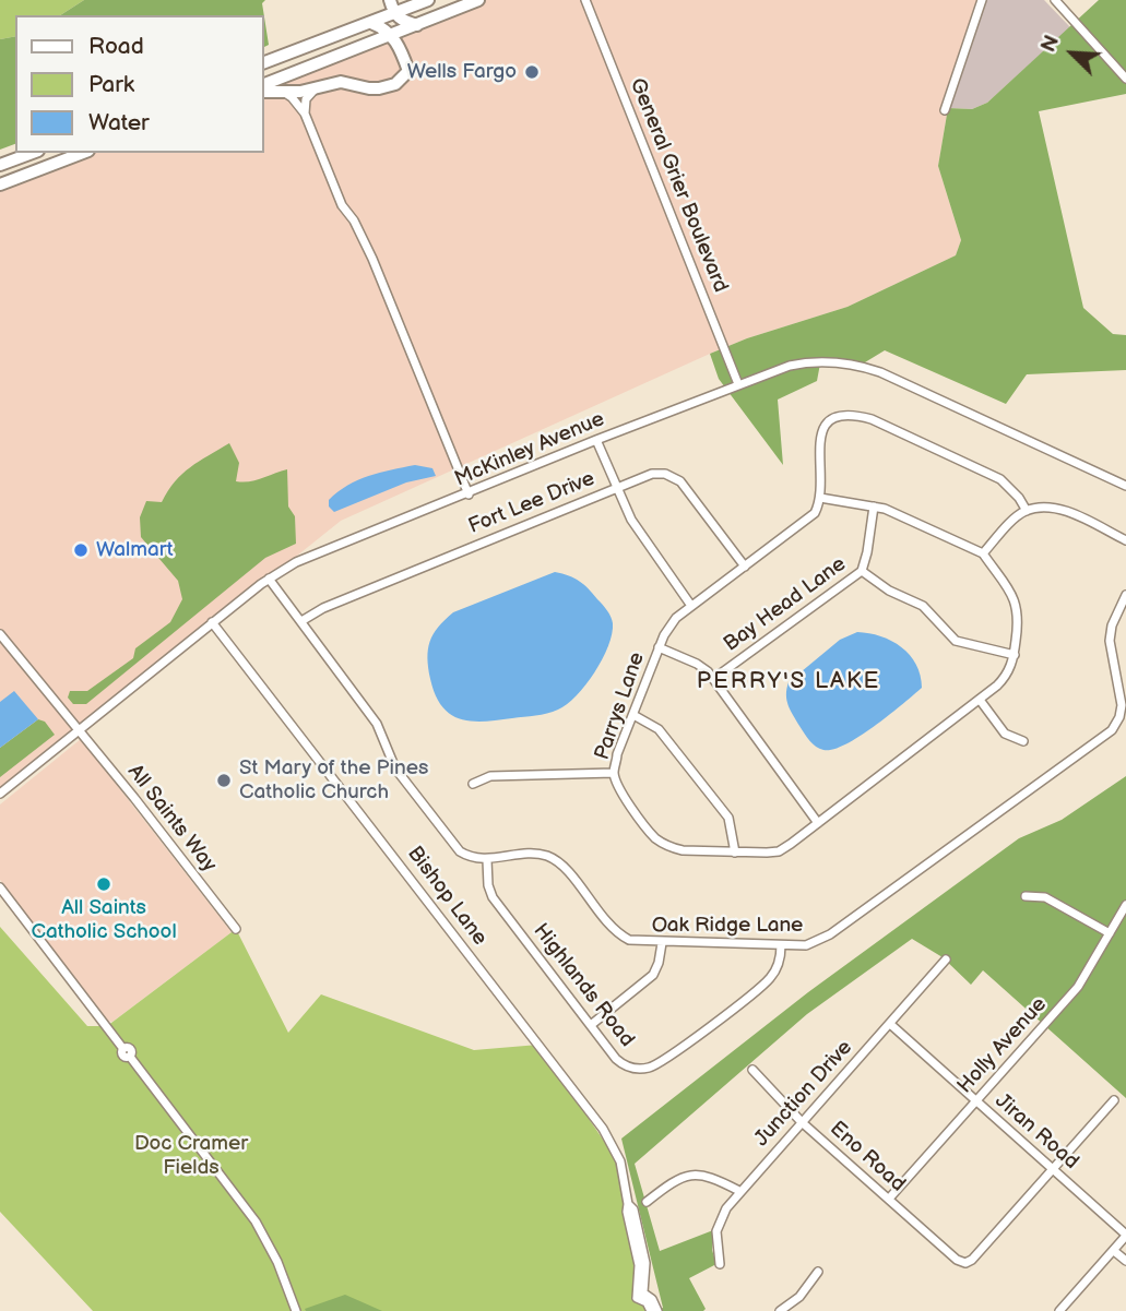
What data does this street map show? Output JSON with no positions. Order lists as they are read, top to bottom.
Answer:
{
  "streets": {
    "street": [
      "General Grier Boulevard",
      "McKinley Avenue",
      "Fort Lee Drive",
      "Bay Head Lane",
      "Parrys Lane",
      "All Saints Way",
      "Bishop Lane",
      "Oak Ridge Lane",
      "Highlands Road",
      "Holly Avenue",
      "Junction Drive",
      "Jiran Road",
      "Eno Road"
    ]
  },
  "crossings": [
    ["General Grier Boulevard", "McKinley Avenue"],
    ["McKinley Avenue", "All Saints Way"],
    ["McKinley Avenue", "Bishop Lane"],
    ["Fort Lee Drive", "Parrys Lane"],
    ["Oak Ridge Lane", "Highlands Road"],
    ["Holly Avenue", "Jiran Road"],
    ["Holly Avenue", "Eno Road"],
    ["Junction Drive", "Jiran Road"],
    ["Junction Drive", "Eno Road"],
    ["Jiran Road", "Eno Road"]
  ],
  "districts": ["PERRY'S LAKE"],
  "parks": ["Doc Cramer Fields"],
  "places": [
    "Wells Fargo",
    "Walmart",
    "St Mary of the Pines Catholic Church",
    "All Saints Catholic School"
  ],
  "legend": ["Road", "Park", "Water"],
  "north": "top left"
}
